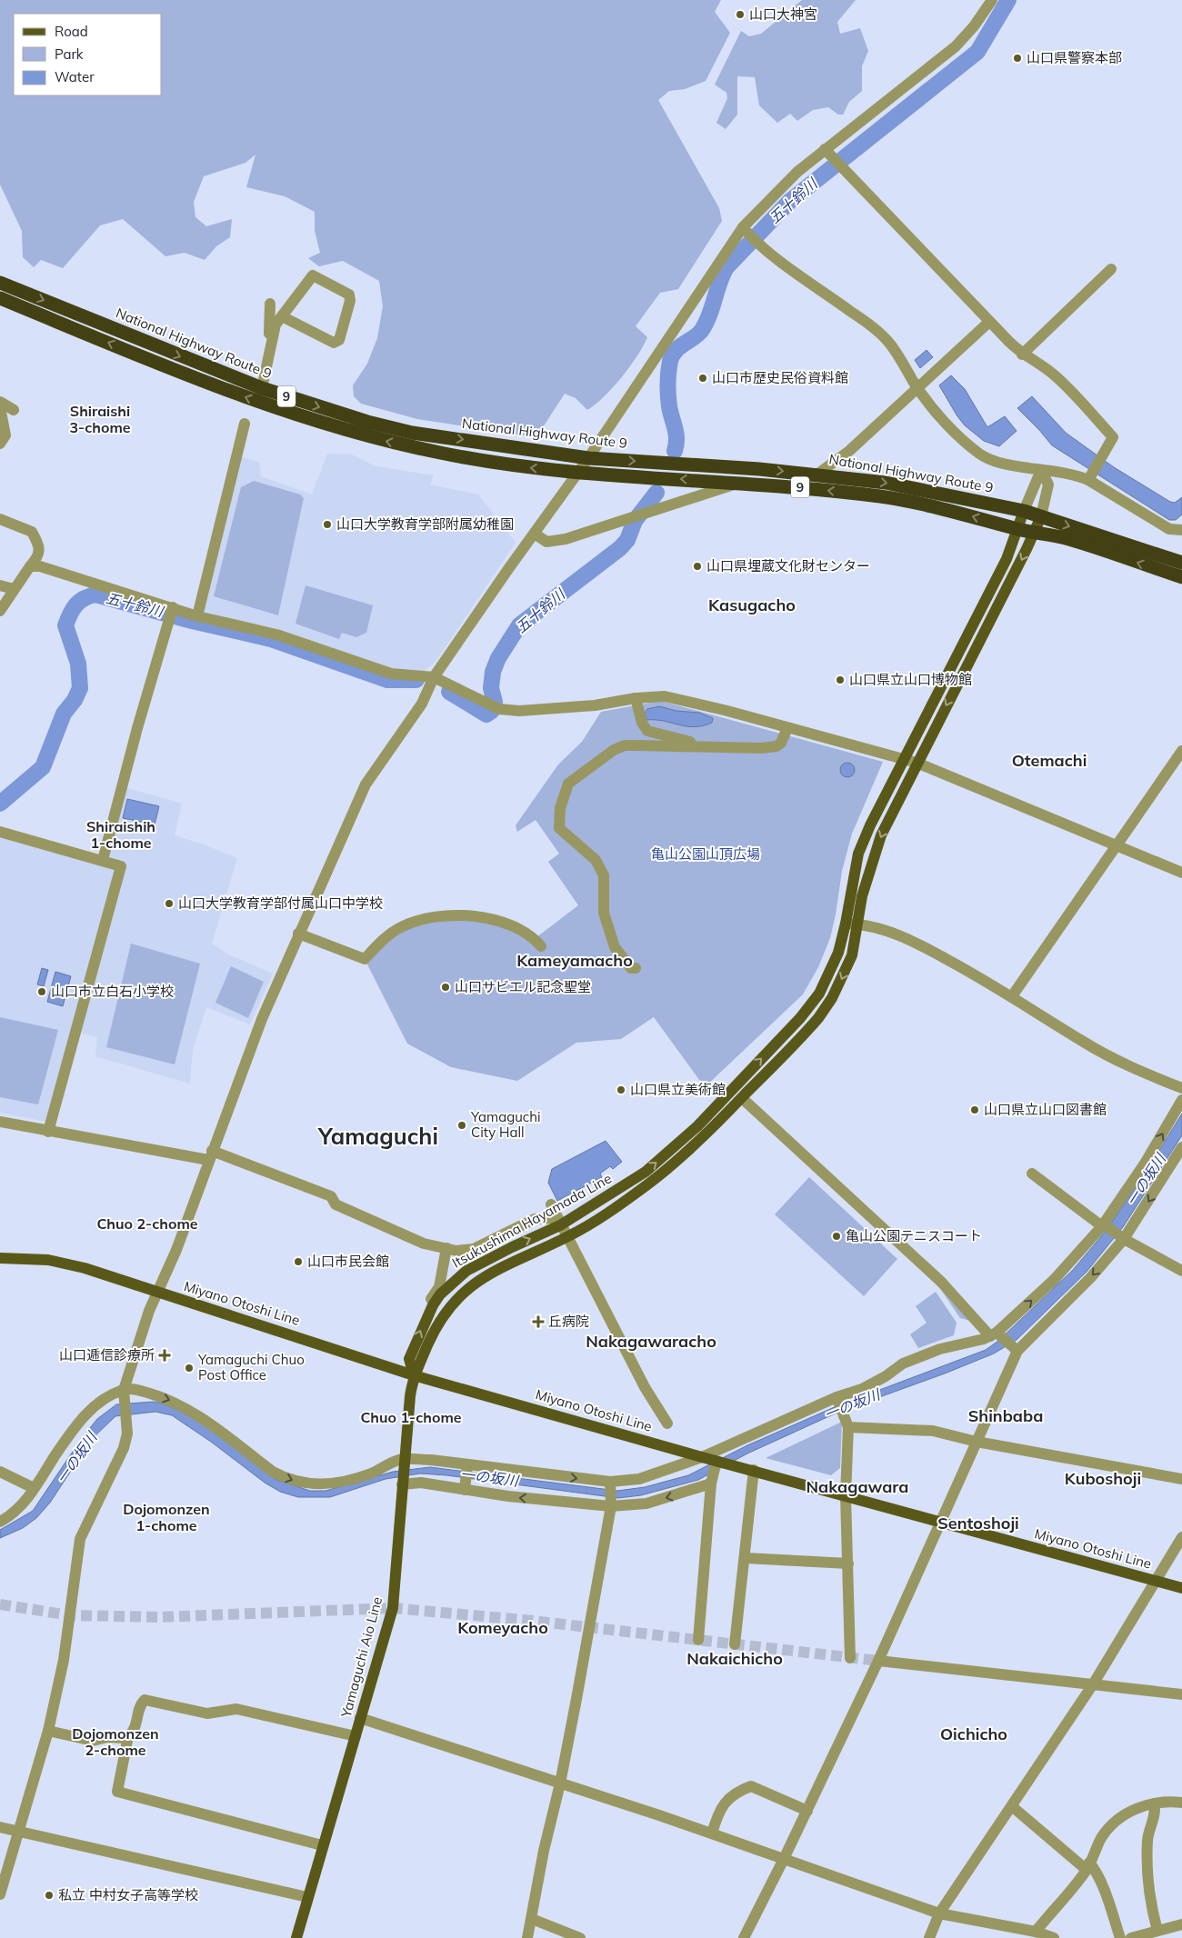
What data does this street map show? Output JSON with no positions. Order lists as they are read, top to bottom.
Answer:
{
  "streets": {
    "highway": ["National Highway Route 9", "9"],
    "main road": ["Itsukushima Hayamada Line", "Miyano Otoshi Line", "Yamaguchi Aio Line"]
  },
  "crossings": [
    ["National Highway Route 9", "Itsukushima Hayamada Line"],
    ["Itsukushima Hayamada Line", "Miyano Otoshi Line"],
    ["Itsukushima Hayamada Line", "Yamaguchi Aio Line"],
    ["Miyano Otoshi Line", "Yamaguchi Aio Line"]
  ],
  "districts": [
    "Shiraishi 3-chome",
    "Kasugacho",
    "Otemachi",
    "Shiraishih 1-chome",
    "Kameyamacho",
    "Yamaguchi",
    "Chuo 2-chome",
    "Nakagawaracho",
    "Shinbaba",
    "Chuo 1-chome",
    "Kuboshoji",
    "Nakagawara",
    "Dojomonzen 1-chome",
    "Sentoshoji",
    "Komeyacho",
    "Nakaichicho",
    "Dojomonzen 2-chome",
    "Oichicho"
  ],
  "water": ["五十鈴川", "一の坂川"],
  "parks": ["亀山公園山頂広場"],
  "places": {
    "other": [
      "山口大神宮",
      "山口県警察本部",
      "山口市歴史民俗資料館",
      "山口大学教育学部附属幼稚園",
      "山口県埋蔵文化財センター",
      "山口県立山口博物館",
      "山口大学教育学部付属山口中学校",
      "山口サビエル記念聖堂",
      "山口市立白石小学校",
      "山口県立美術館",
      "山口県立山口図書館",
      "Yamaguchi City Hall",
      "亀山公園テニスコート",
      "山口市民会館",
      "Yamaguchi Chuo Post Office",
      "私立 中村女子高等学校"
    ],
    "health": ["丘病院", "山口逓信診療所"]
  },
  "legend": ["Road", "Park", "Water"]
}
